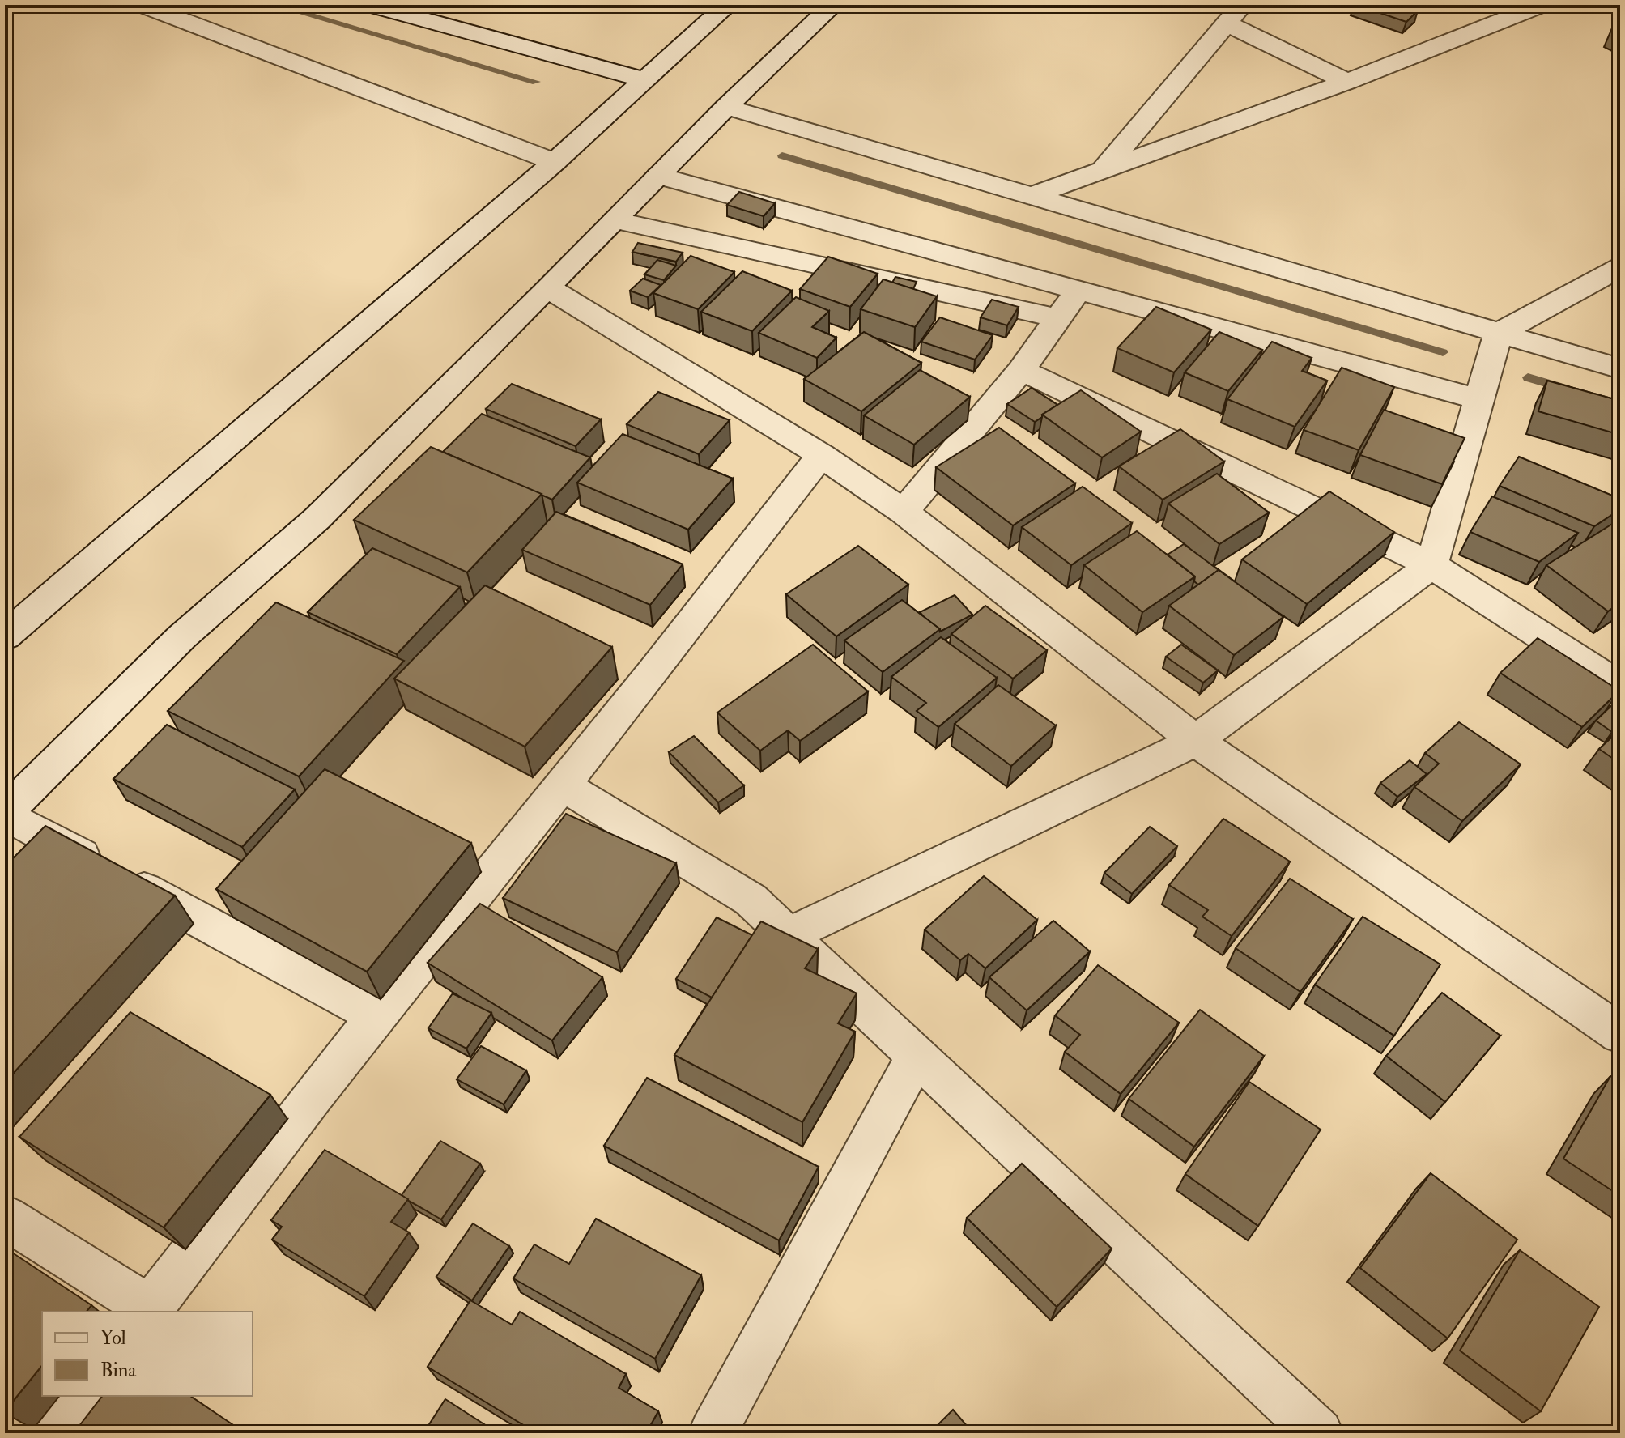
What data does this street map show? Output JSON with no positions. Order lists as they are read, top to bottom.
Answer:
{
  "legend": ["Yol", "Bina"]
}
